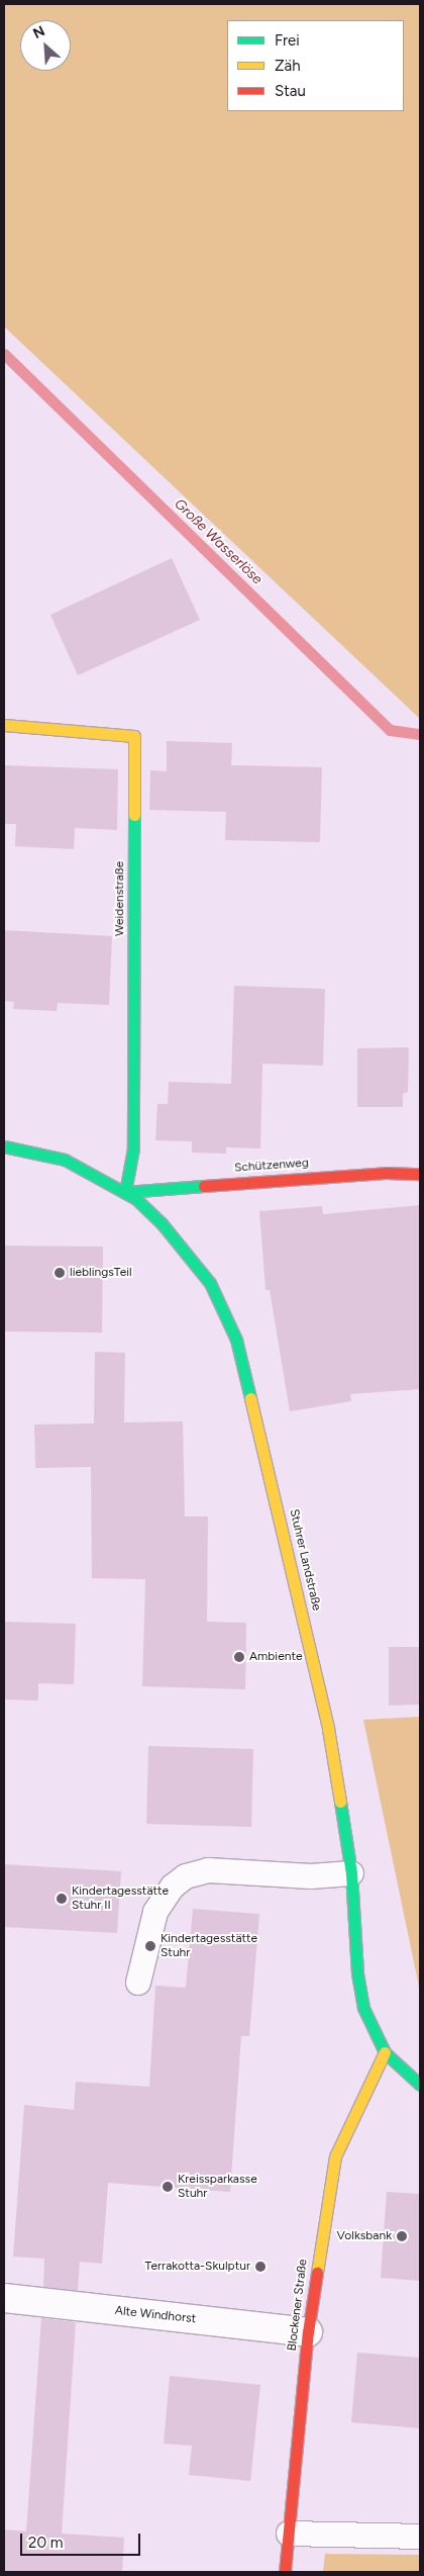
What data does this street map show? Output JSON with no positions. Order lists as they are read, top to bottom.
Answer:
{
  "streets": {
    "street": [
      "Weidenstraße",
      "Schützenweg",
      "Stuhrer Landstraße",
      "Blockener Straße",
      "Alte Windhorst"
    ]
  },
  "crossings": [
    ["Weidenstraße", "Schützenweg"],
    ["Weidenstraße", "Stuhrer Landstraße"],
    ["Schützenweg", "Stuhrer Landstraße"],
    ["Stuhrer Landstraße", "Blockener Straße"],
    ["Blockener Straße", "Alte Windhorst"]
  ],
  "water": ["Große Wasserlöse"],
  "places": [
    "lieblingsTeil",
    "Ambiente",
    "Kindertagesstätte Stuhr II",
    "Kindertagesstätte Stuhr",
    "Kreissparkasse Stuhr",
    "Volksbank",
    "Terrakotta-Skulptur"
  ],
  "legend": ["Frei", "Zäh", "Stau"],
  "scale_bar": "20 m",
  "north": "top left"
}
